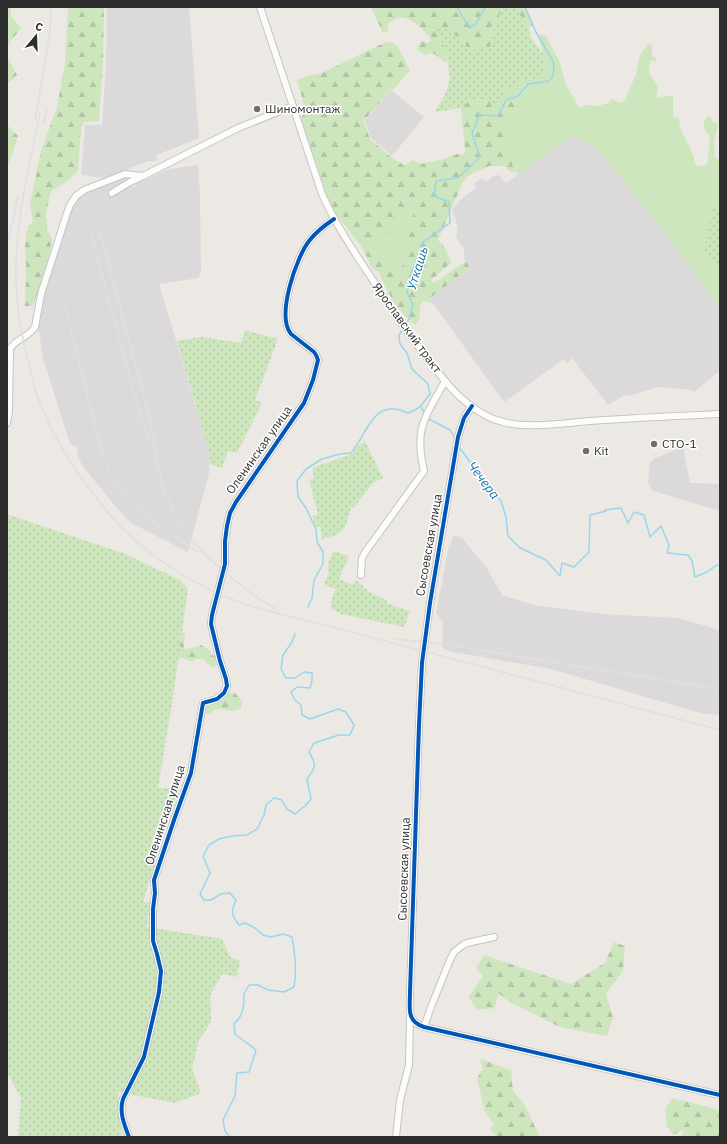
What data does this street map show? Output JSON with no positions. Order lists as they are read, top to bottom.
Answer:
{
  "streets": {
    "street": ["Ярославский тракт", "Оленинская улица", "Сысоевская улица"]
  },
  "crossings": [
    ["Ярославский тракт", "Оленинская улица"],
    ["Ярославский тракт", "Сысоевская улица"]
  ],
  "water": ["Уткашь", "Чечера"],
  "places": ["Шиномонтаж", "СТО-1", "Kit"],
  "north": "top"
}
